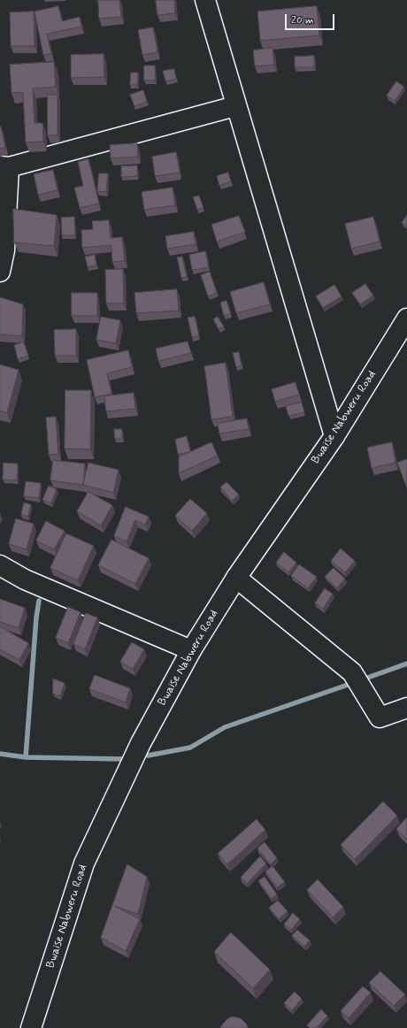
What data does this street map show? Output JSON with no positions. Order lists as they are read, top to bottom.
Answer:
{
  "streets": {
    "street": ["Bwaise Nabweru Road"]
  },
  "scale_bar": "20 m"
}
